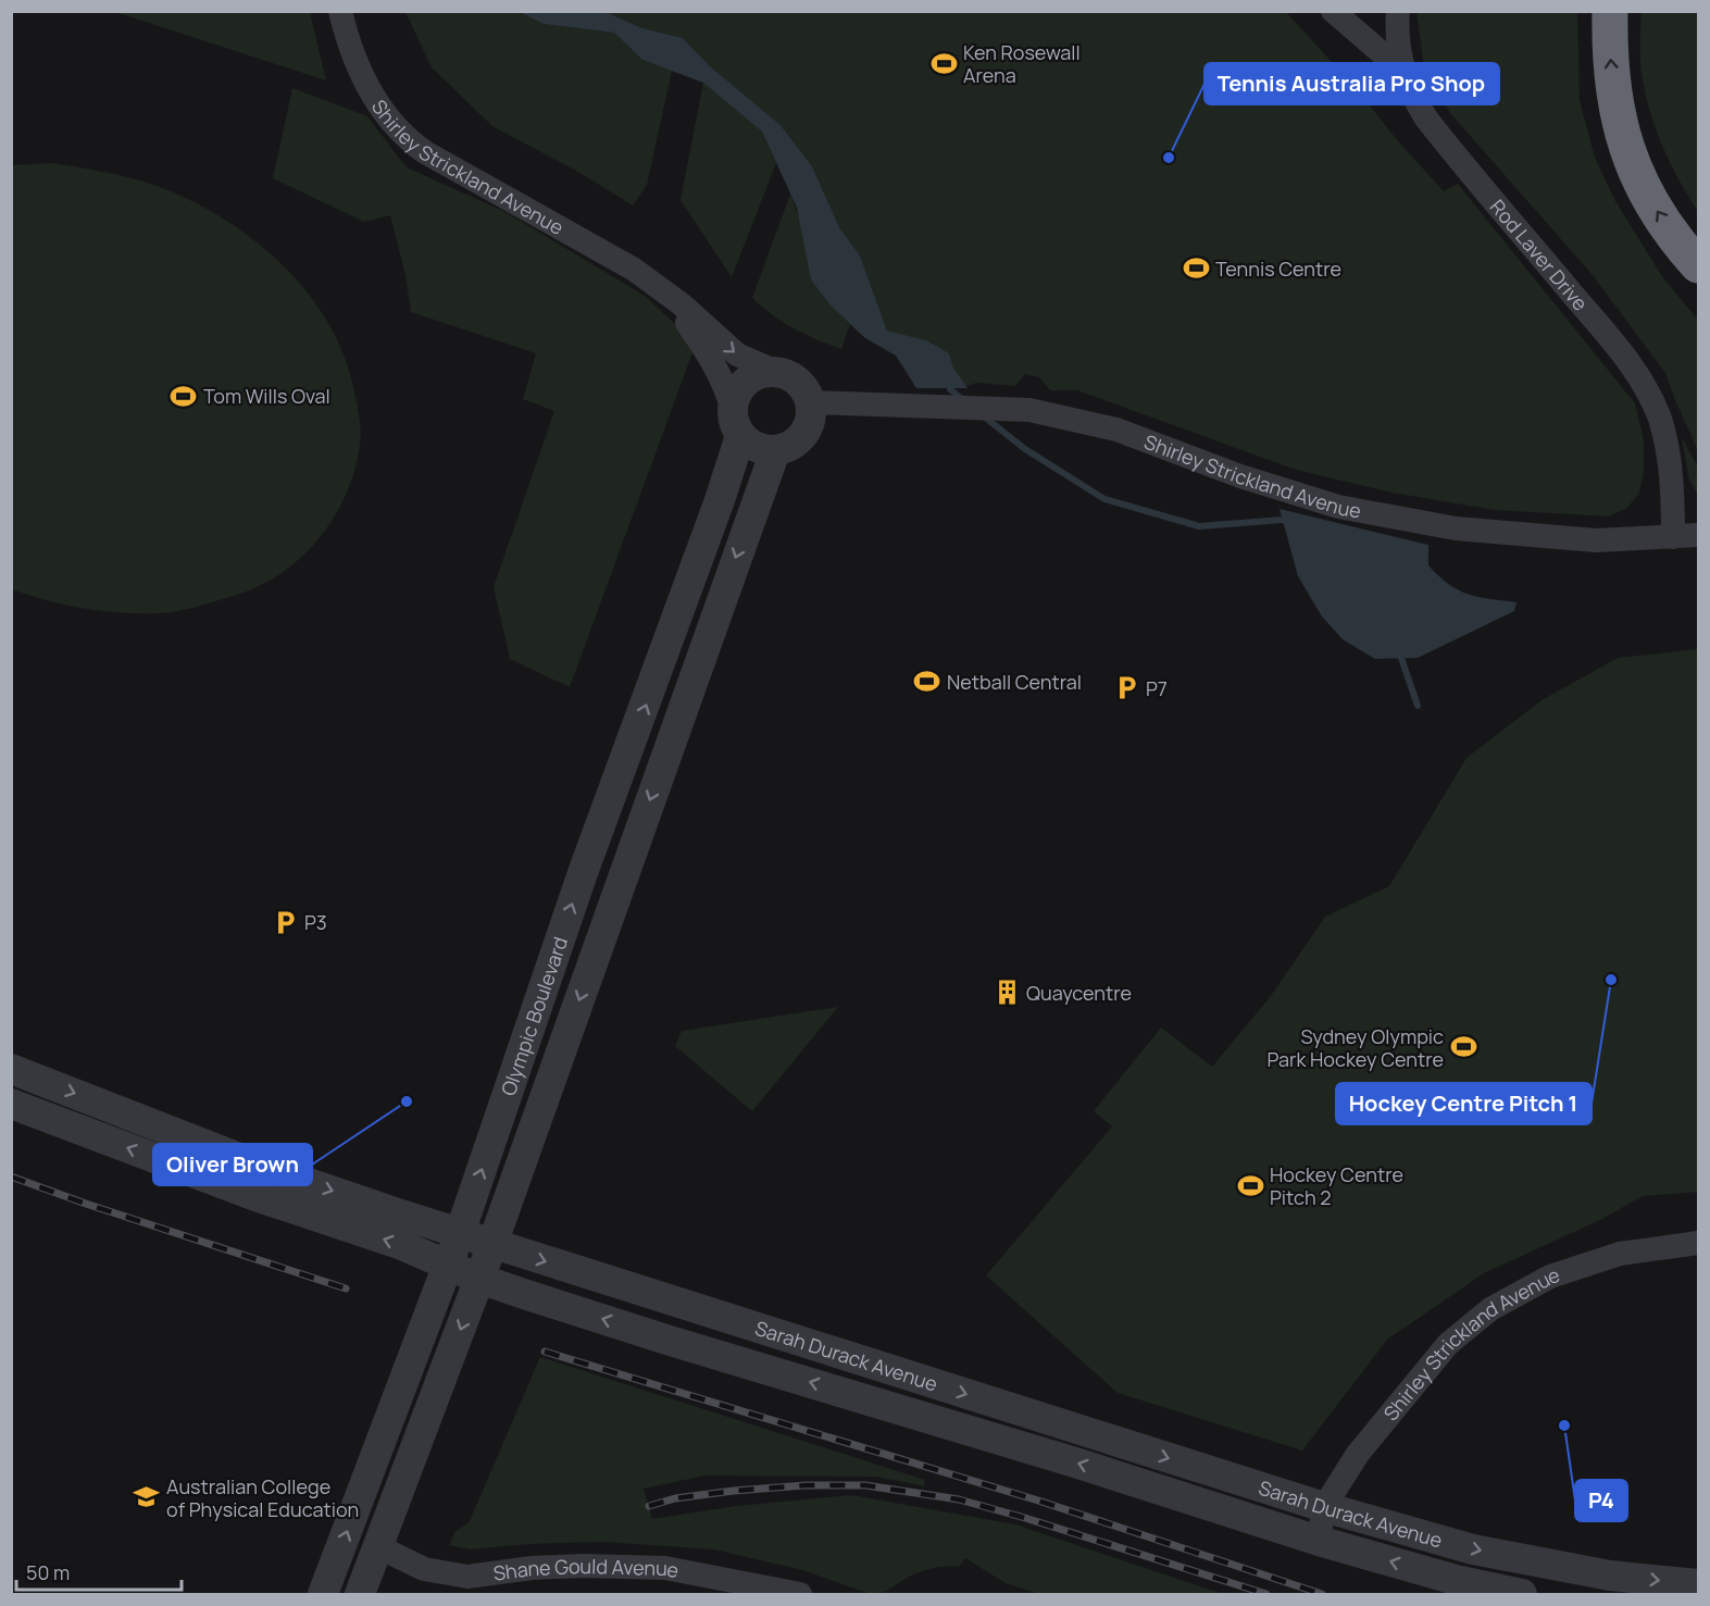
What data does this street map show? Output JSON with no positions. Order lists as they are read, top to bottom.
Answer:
{
  "streets": {
    "street": [
      "Shirley Strickland Avenue",
      "Rod Laver Drive",
      "Olympic Boulevard",
      "Sarah Durack Avenue",
      "Shane Gould Avenue"
    ]
  },
  "crossings": [
    ["Shirley Strickland Avenue", "Rod Laver Drive"],
    ["Shirley Strickland Avenue", "Olympic Boulevard"],
    ["Shirley Strickland Avenue", "Sarah Durack Avenue"],
    ["Olympic Boulevard", "Sarah Durack Avenue"],
    ["Olympic Boulevard", "Shane Gould Avenue"]
  ],
  "places": {
    "sports": [
      "Ken Rosewall Arena",
      "Tennis Centre",
      "Tom Wills Oval",
      "Netball Central",
      "Sydney Olympic Park Hockey Centre",
      "Hockey Centre Pitch 2"
    ],
    "other": [
      "Tennis Australia Pro Shop",
      "Hockey Centre Pitch 1",
      "Oliver Brown",
      "P4"
    ],
    "parking": ["P7", "P3"],
    "building": ["Quaycentre"],
    "school or university": ["Australian College of Physical Education"]
  },
  "scale_bar": "50 m"
}
